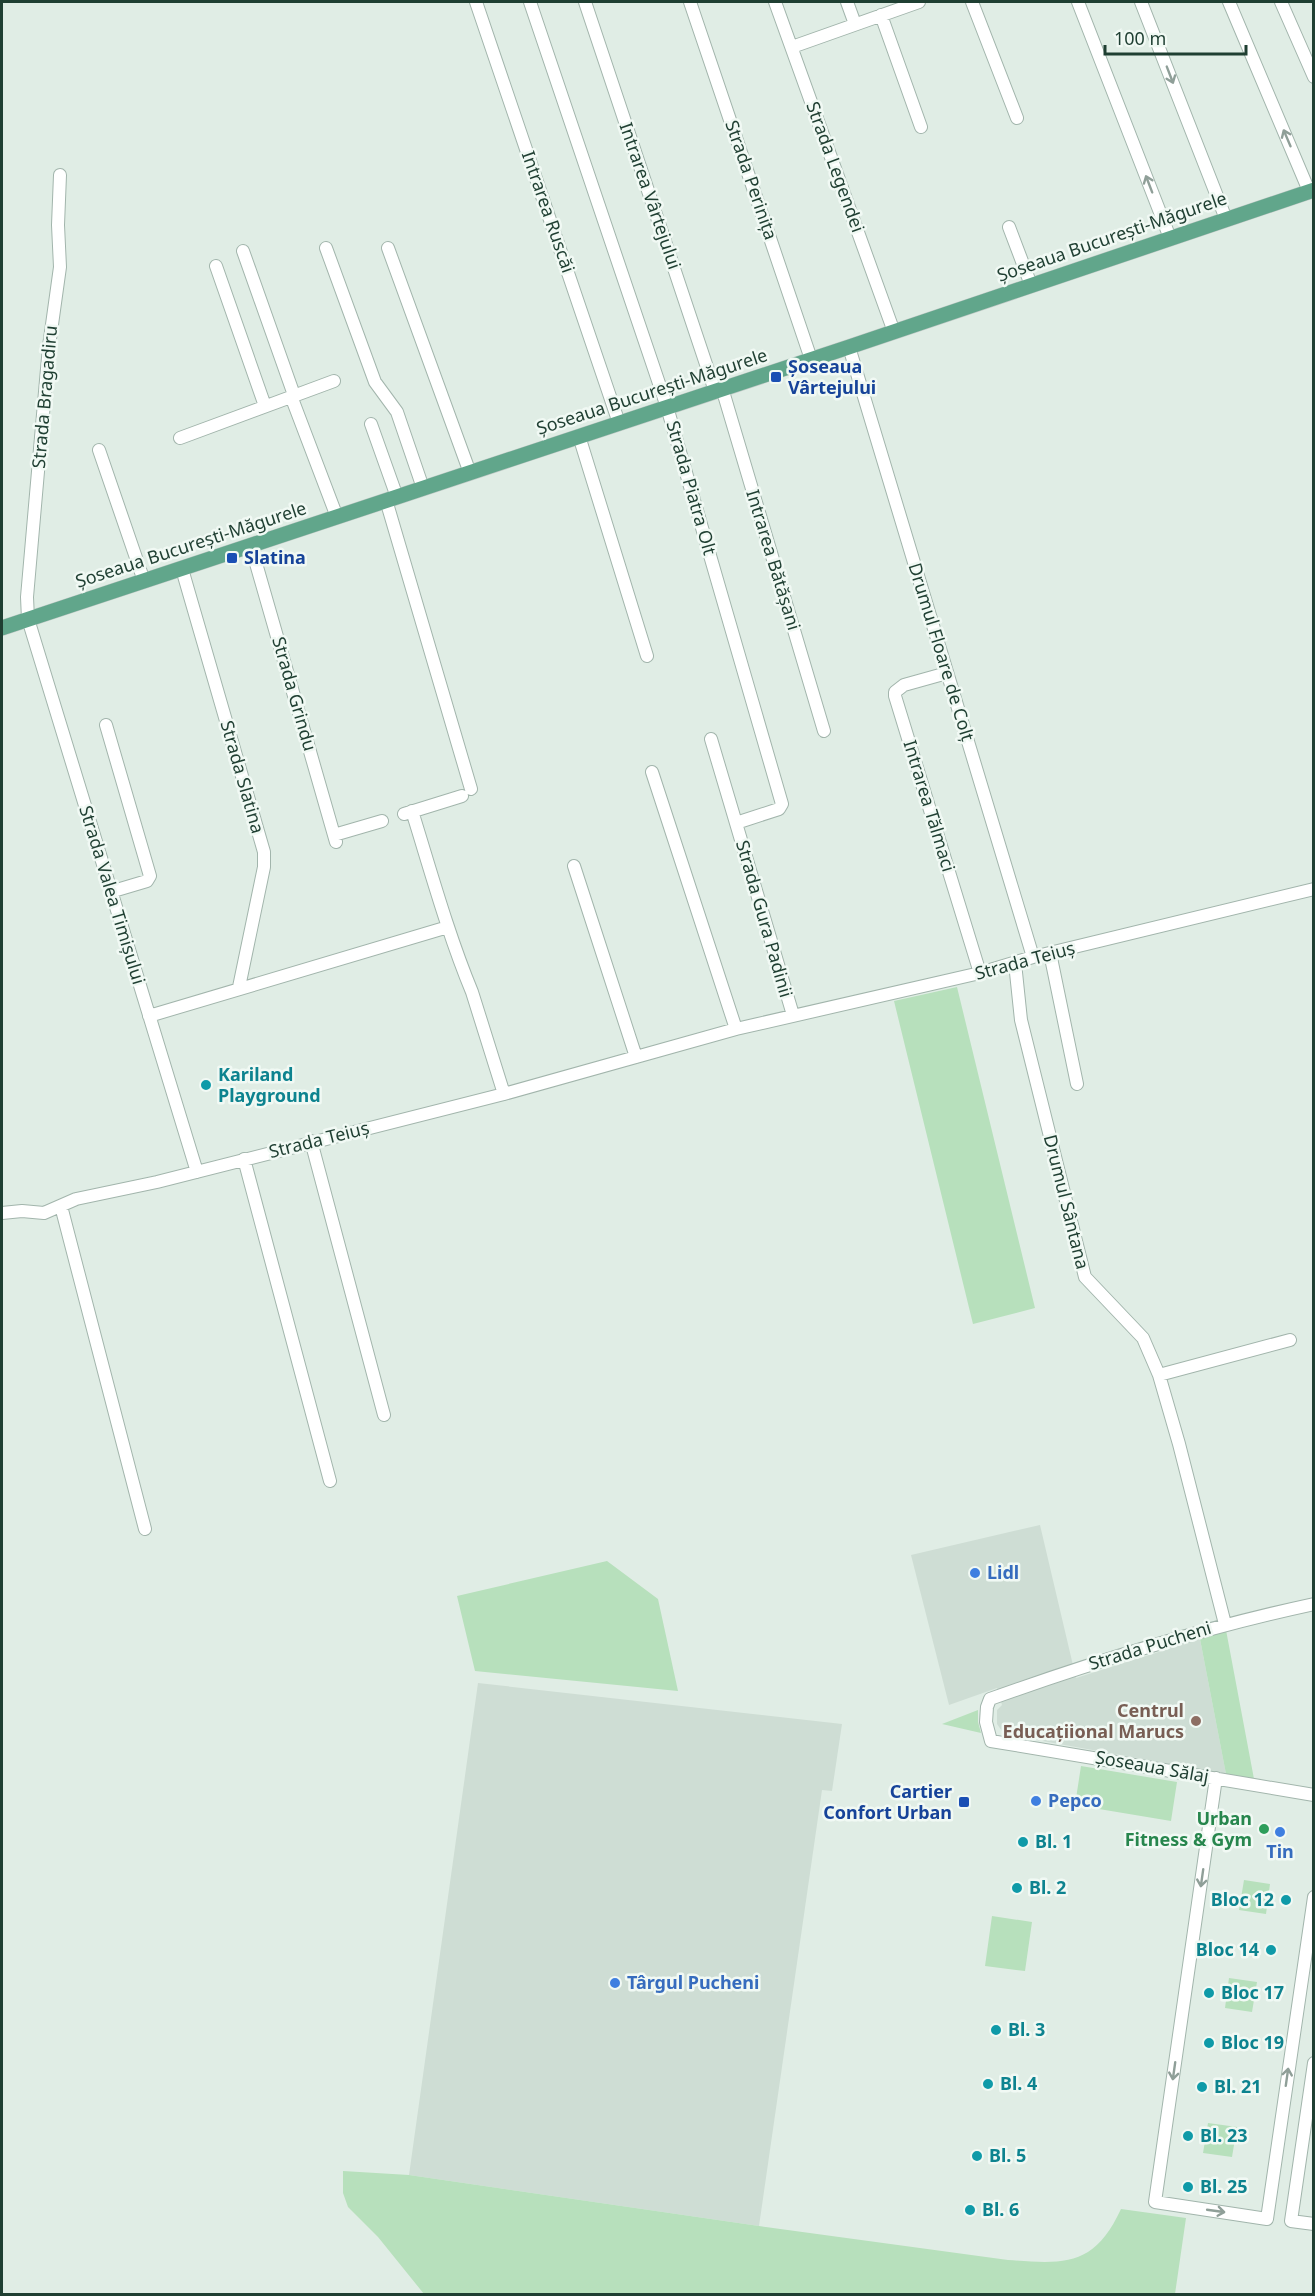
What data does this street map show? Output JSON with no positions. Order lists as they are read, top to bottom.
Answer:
{
  "streets": {
    "main road": ["Șoseaua București-Măgurele"],
    "street": [
      "Strada Legendei",
      "Strada Perinița",
      "Intrarea Vârtejului",
      "Intrarea Ruscăi",
      "Strada Bragadiru",
      "Strada Piatra Olt",
      "Intrarea Bătășani",
      "Drumul Floare de Colț",
      "Strada Grindu",
      "Strada Slatina",
      "Intrarea Tălmaci",
      "Strada Valea Timișului",
      "Strada Gura Padinii",
      "Strada Teiuș",
      "Drumul Sântana",
      "Strada Pucheni",
      "Șoseaua Sălaj"
    ]
  },
  "crossings": [
    ["Strada Legendei", "Șoseaua București-Măgurele"],
    ["Strada Perinița", "Șoseaua București-Măgurele"],
    ["Intrarea Vârtejului", "Șoseaua București-Măgurele"],
    ["Intrarea Vârtejului", "Intrarea Bătășani"],
    ["Intrarea Ruscăi", "Șoseaua București-Măgurele"],
    ["Șoseaua București-Măgurele", "Strada Bragadiru"],
    ["Șoseaua București-Măgurele", "Strada Piatra Olt"],
    ["Șoseaua București-Măgurele", "Intrarea Bătășani"],
    ["Șoseaua București-Măgurele", "Drumul Floare de Colț"],
    ["Șoseaua București-Măgurele", "Strada Grindu"],
    ["Șoseaua București-Măgurele", "Strada Slatina"],
    ["Șoseaua București-Măgurele", "Strada Valea Timișului"],
    ["Strada Bragadiru", "Strada Valea Timișului"],
    ["Strada Piatra Olt", "Strada Gura Padinii"],
    ["Drumul Floare de Colț", "Intrarea Tălmaci"],
    ["Drumul Floare de Colț", "Strada Teiuș"],
    ["Intrarea Tălmaci", "Strada Teiuș"],
    ["Strada Valea Timișului", "Strada Teiuș"],
    ["Strada Gura Padinii", "Strada Teiuș"],
    ["Strada Teiuș", "Drumul Sântana"],
    ["Drumul Sântana", "Strada Pucheni"],
    ["Strada Pucheni", "Șoseaua Sălaj"]
  ],
  "places": {
    "transit": ["Șoseaua Vârtejului", "Slatina", "Cartier Confort Urban"],
    "other": [
      "Kariland Playground",
      "Lidl",
      "Centrul Educațiional Marucs",
      "Pepco",
      "Urban Fitness & Gym",
      "Tin",
      "Bl. 1",
      "Bl. 2",
      "Bloc 12",
      "Bloc 14",
      "Târgul Pucheni",
      "Bloc 17",
      "Bl. 3",
      "Bloc 19",
      "Bl. 4",
      "Bl. 21",
      "Bl. 23",
      "Bl. 5",
      "Bl. 25",
      "Bl. 6"
    ]
  },
  "scale_bar": "100 m"
}
